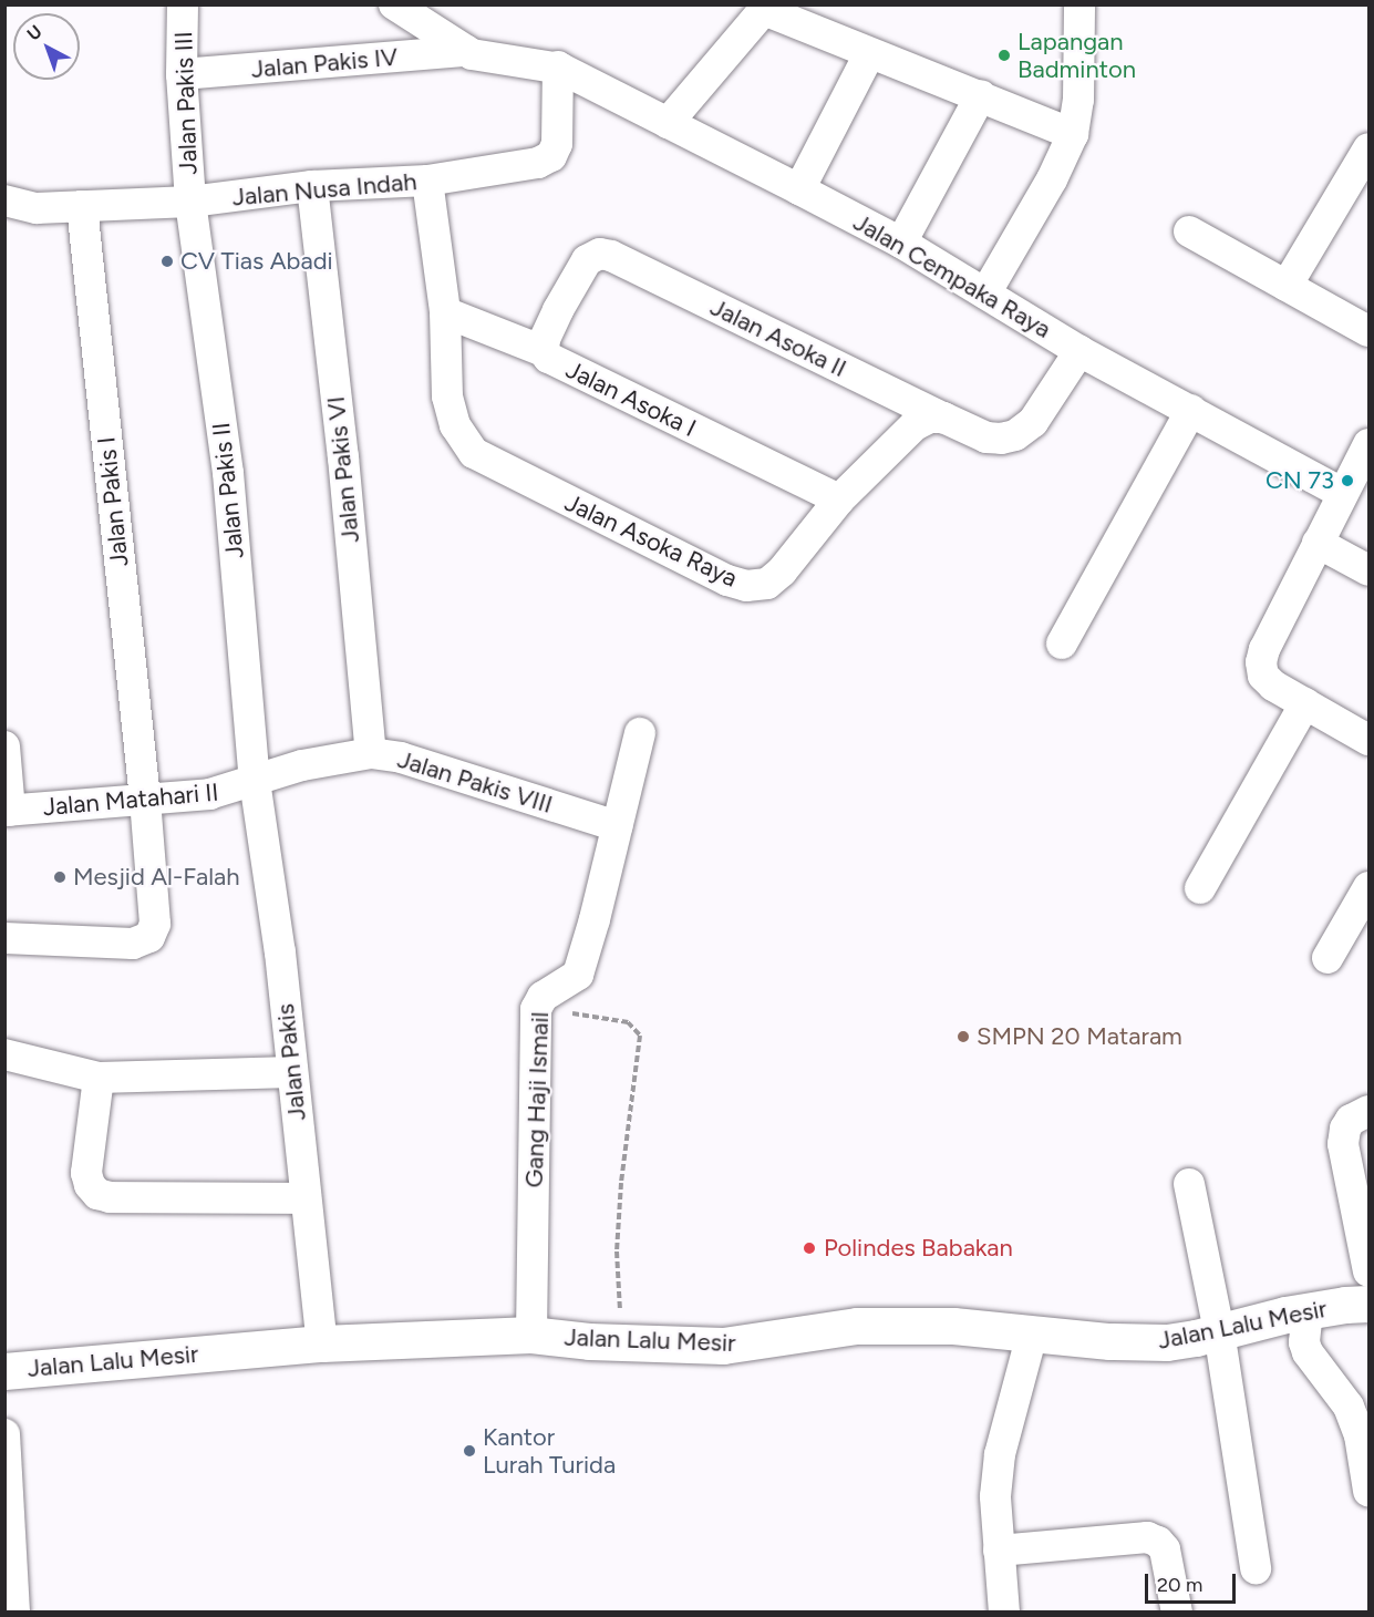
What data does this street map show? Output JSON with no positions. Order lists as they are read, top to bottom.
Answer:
{
  "streets": {
    "street": [
      "Jalan Pakis IV",
      "Jalan Pakis III",
      "Jalan Nusa Indah",
      "Jalan Cempaka Raya",
      "Jalan Asoka II",
      "Jalan Asoka I",
      "Jalan Pakis VI",
      "Jalan Pakis II",
      "Jalan Pakis I",
      "Jalan Asoka Raya",
      "Jalan Pakis VIII",
      "Jalan Matahari II",
      "Jalan Pakis",
      "Gang Haji Ismail",
      "Jalan Lalu Mesir"
    ]
  },
  "crossings": [
    ["Jalan Pakis IV", "Jalan Pakis III"],
    ["Jalan Pakis IV", "Jalan Cempaka Raya"],
    ["Jalan Pakis III", "Jalan Nusa Indah"],
    ["Jalan Pakis III", "Jalan Pakis II"],
    ["Jalan Nusa Indah", "Jalan Cempaka Raya"],
    ["Jalan Nusa Indah", "Jalan Pakis VI"],
    ["Jalan Nusa Indah", "Jalan Pakis II"],
    ["Jalan Nusa Indah", "Jalan Pakis I"],
    ["Jalan Nusa Indah", "Jalan Asoka Raya"],
    ["Jalan Asoka II", "Jalan Asoka I"],
    ["Jalan Asoka II", "Jalan Asoka Raya"],
    ["Jalan Asoka I", "Jalan Asoka Raya"],
    ["Jalan Pakis VI", "Jalan Pakis VIII"],
    ["Jalan Pakis II", "Jalan Pakis VIII"],
    ["Jalan Pakis II", "Jalan Matahari II"],
    ["Jalan Pakis II", "Jalan Pakis"],
    ["Jalan Pakis I", "Jalan Matahari II"],
    ["Jalan Pakis VIII", "Jalan Matahari II"],
    ["Jalan Pakis VIII", "Jalan Pakis"],
    ["Jalan Pakis VIII", "Gang Haji Ismail"],
    ["Jalan Matahari II", "Jalan Pakis"],
    ["Jalan Pakis", "Jalan Lalu Mesir"],
    ["Gang Haji Ismail", "Jalan Lalu Mesir"]
  ],
  "places": [
    "Lapangan Badminton",
    "CV Tias Abadi",
    "CN 73",
    "Mesjid Al-Falah",
    "SMPN 20 Mataram",
    "Polindes Babakan",
    "Kantor Lurah Turida"
  ],
  "scale_bar": "20 m",
  "north": "top left"
}
